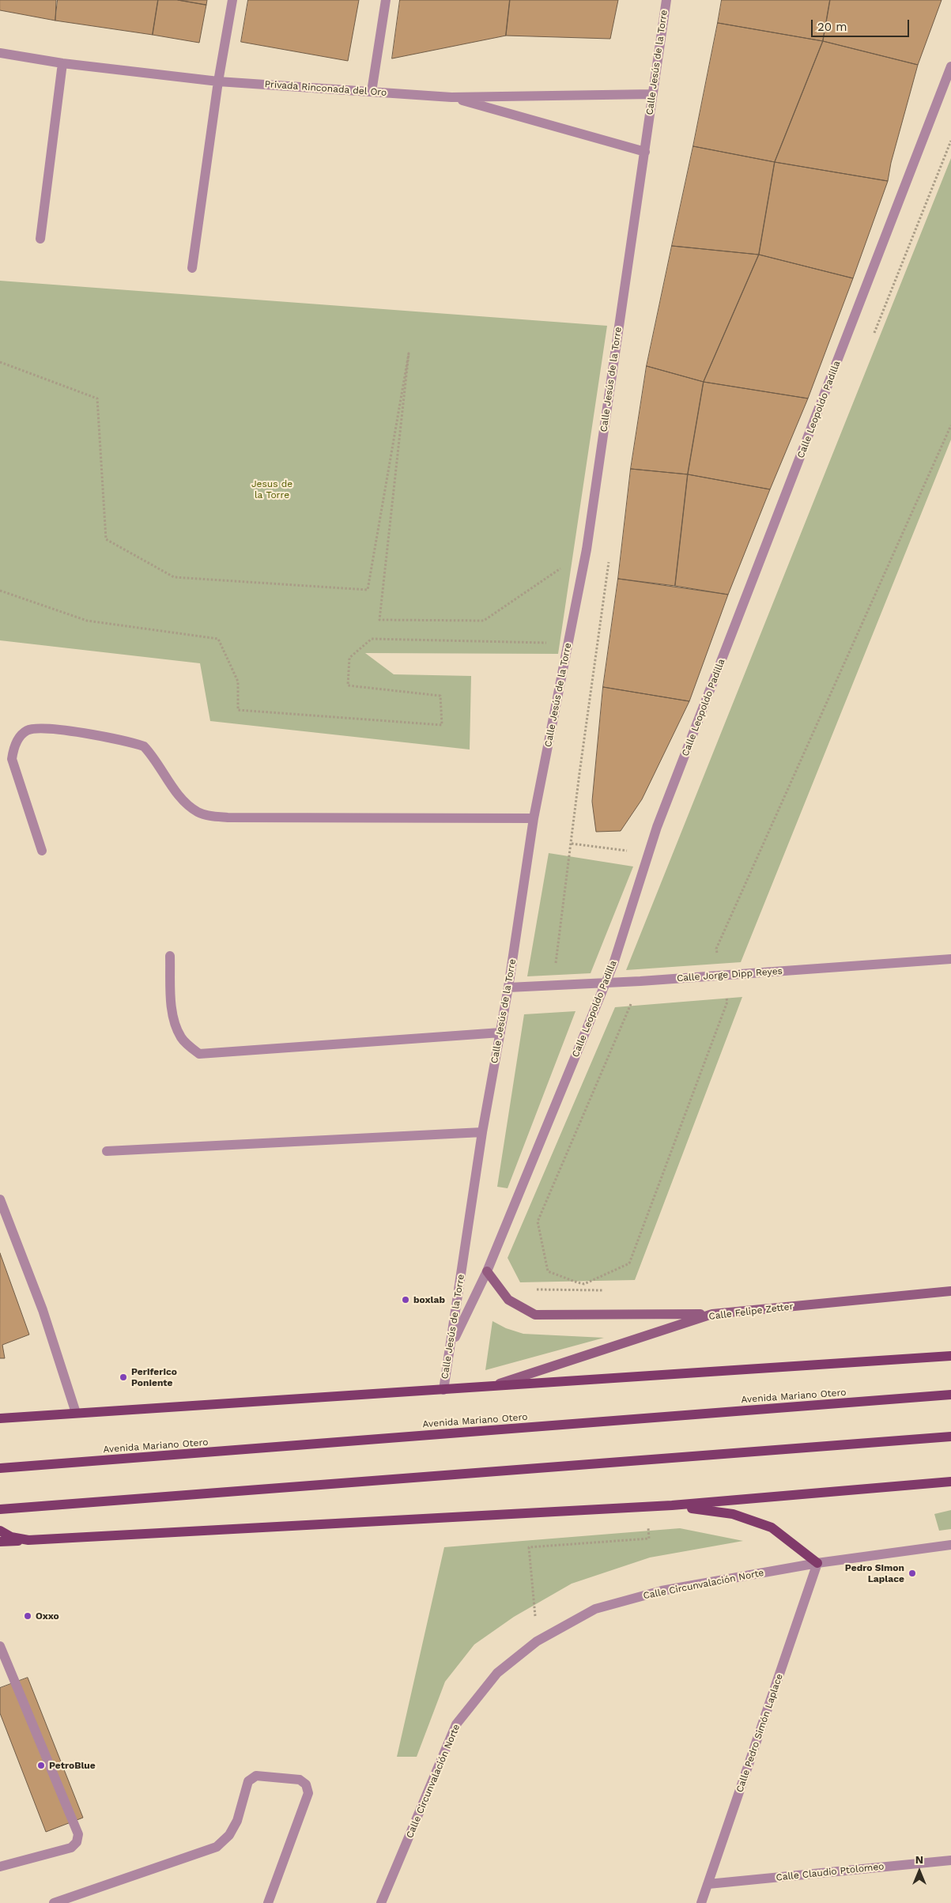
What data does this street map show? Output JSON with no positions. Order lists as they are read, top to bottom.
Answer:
{
  "streets": {
    "main road": ["Calle Felipe Zetter", "Avenida Mariano Otero"],
    "street": [
      "Calle Jesús de la Torre",
      "Privada Rinconada del Oro",
      "Calle Leopoldo Padilla",
      "Calle Jorge Dipp Reyes",
      "Calle Circunvalación Norte",
      "Calle Pedro Simón Laplace",
      "Calle Claudio Ptolomeo"
    ]
  },
  "crossings": [
    ["Calle Jesús de la Torre", "Privada Rinconada del Oro"],
    ["Calle Jesús de la Torre", "Calle Leopoldo Padilla"],
    ["Calle Jesús de la Torre", "Calle Jorge Dipp Reyes"],
    ["Calle Leopoldo Padilla", "Calle Jorge Dipp Reyes"],
    ["Calle Circunvalación Norte", "Calle Pedro Simón Laplace"],
    ["Calle Pedro Simón Laplace", "Calle Claudio Ptolomeo"]
  ],
  "parks": ["Jesus de la Torre"],
  "places": [
    "boxlab",
    "Periferico Poniente",
    "Pedro Simon Laplace",
    "Oxxo",
    "PetroBlue"
  ],
  "scale_bar": "20 m",
  "north": "top"
}
